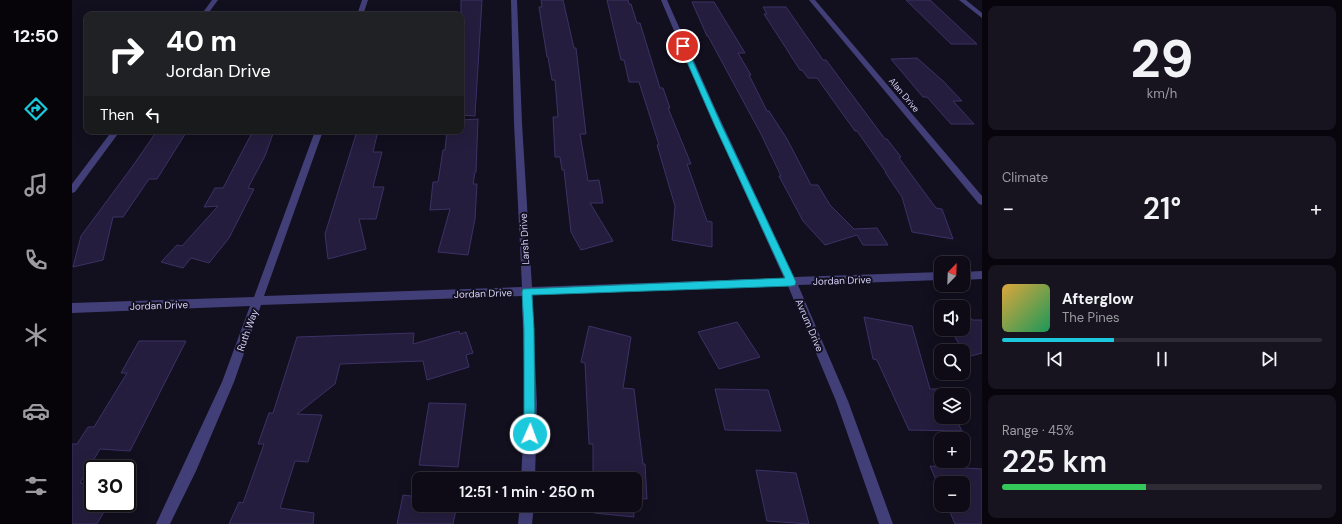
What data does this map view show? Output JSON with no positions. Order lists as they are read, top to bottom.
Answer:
{
  "streets": {
    "street": [
      "Alan Drive",
      "Larsh Drive",
      "Jordan Drive",
      "Avrum Drive",
      "Ruth Way"
    ]
  },
  "crossings": [
    ["Larsh Drive", "Jordan Drive"],
    ["Jordan Drive", "Avrum Drive"],
    ["Jordan Drive", "Ruth Way"]
  ],
  "north": "top right",
  "page": {
    "tabs": "12:50",
    "tile": [
      ["29", "km/h"],
      "Climate",
      ["Range · 45%", "225 km"]
    ],
    "turn": ["40 m", "Jordan Drive"],
    "then": "Then",
    "heat": ["−", "21°", "+"],
    "map_buttons": ["+", "−"],
    "song": ["Afterglow", "The Pines"],
    "limit": "30",
    "trip": "12:51 · 1 min · 250 m"
  }
}
